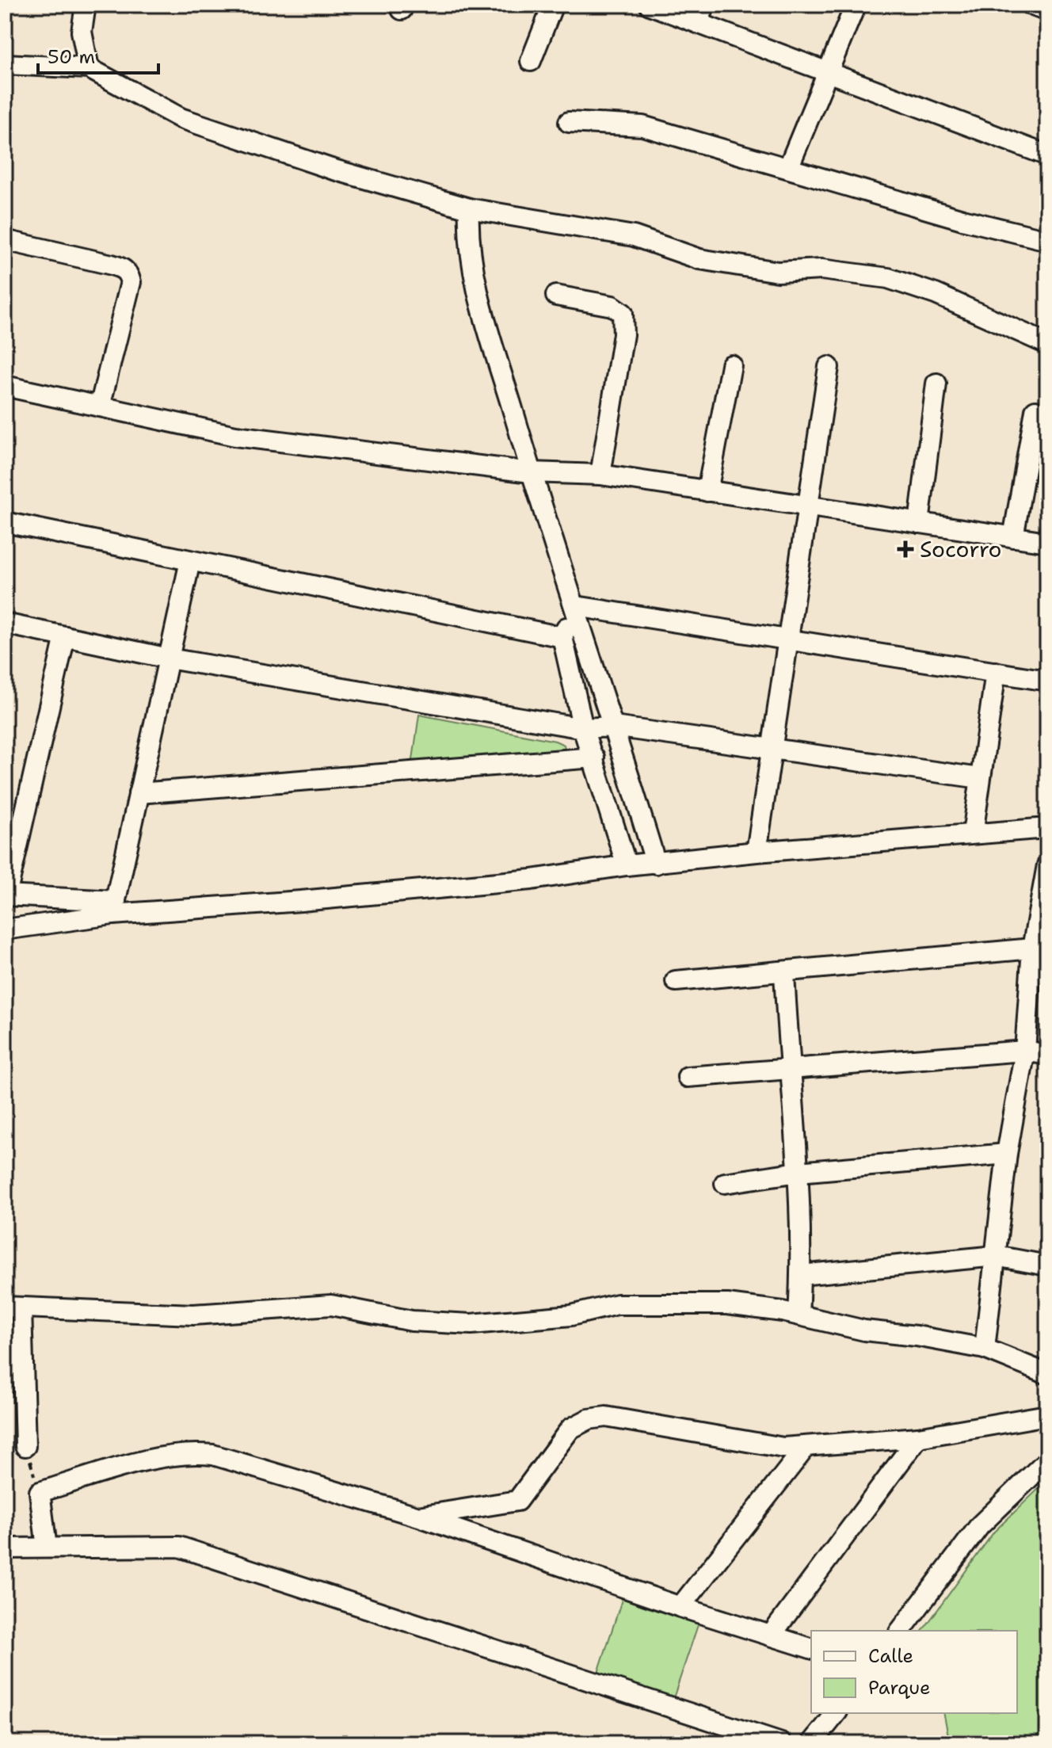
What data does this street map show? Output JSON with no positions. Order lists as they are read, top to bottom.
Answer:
{
  "places": {
    "health": ["Socorro"]
  },
  "legend": ["Calle", "Parque"],
  "scale_bar": "50 m"
}
